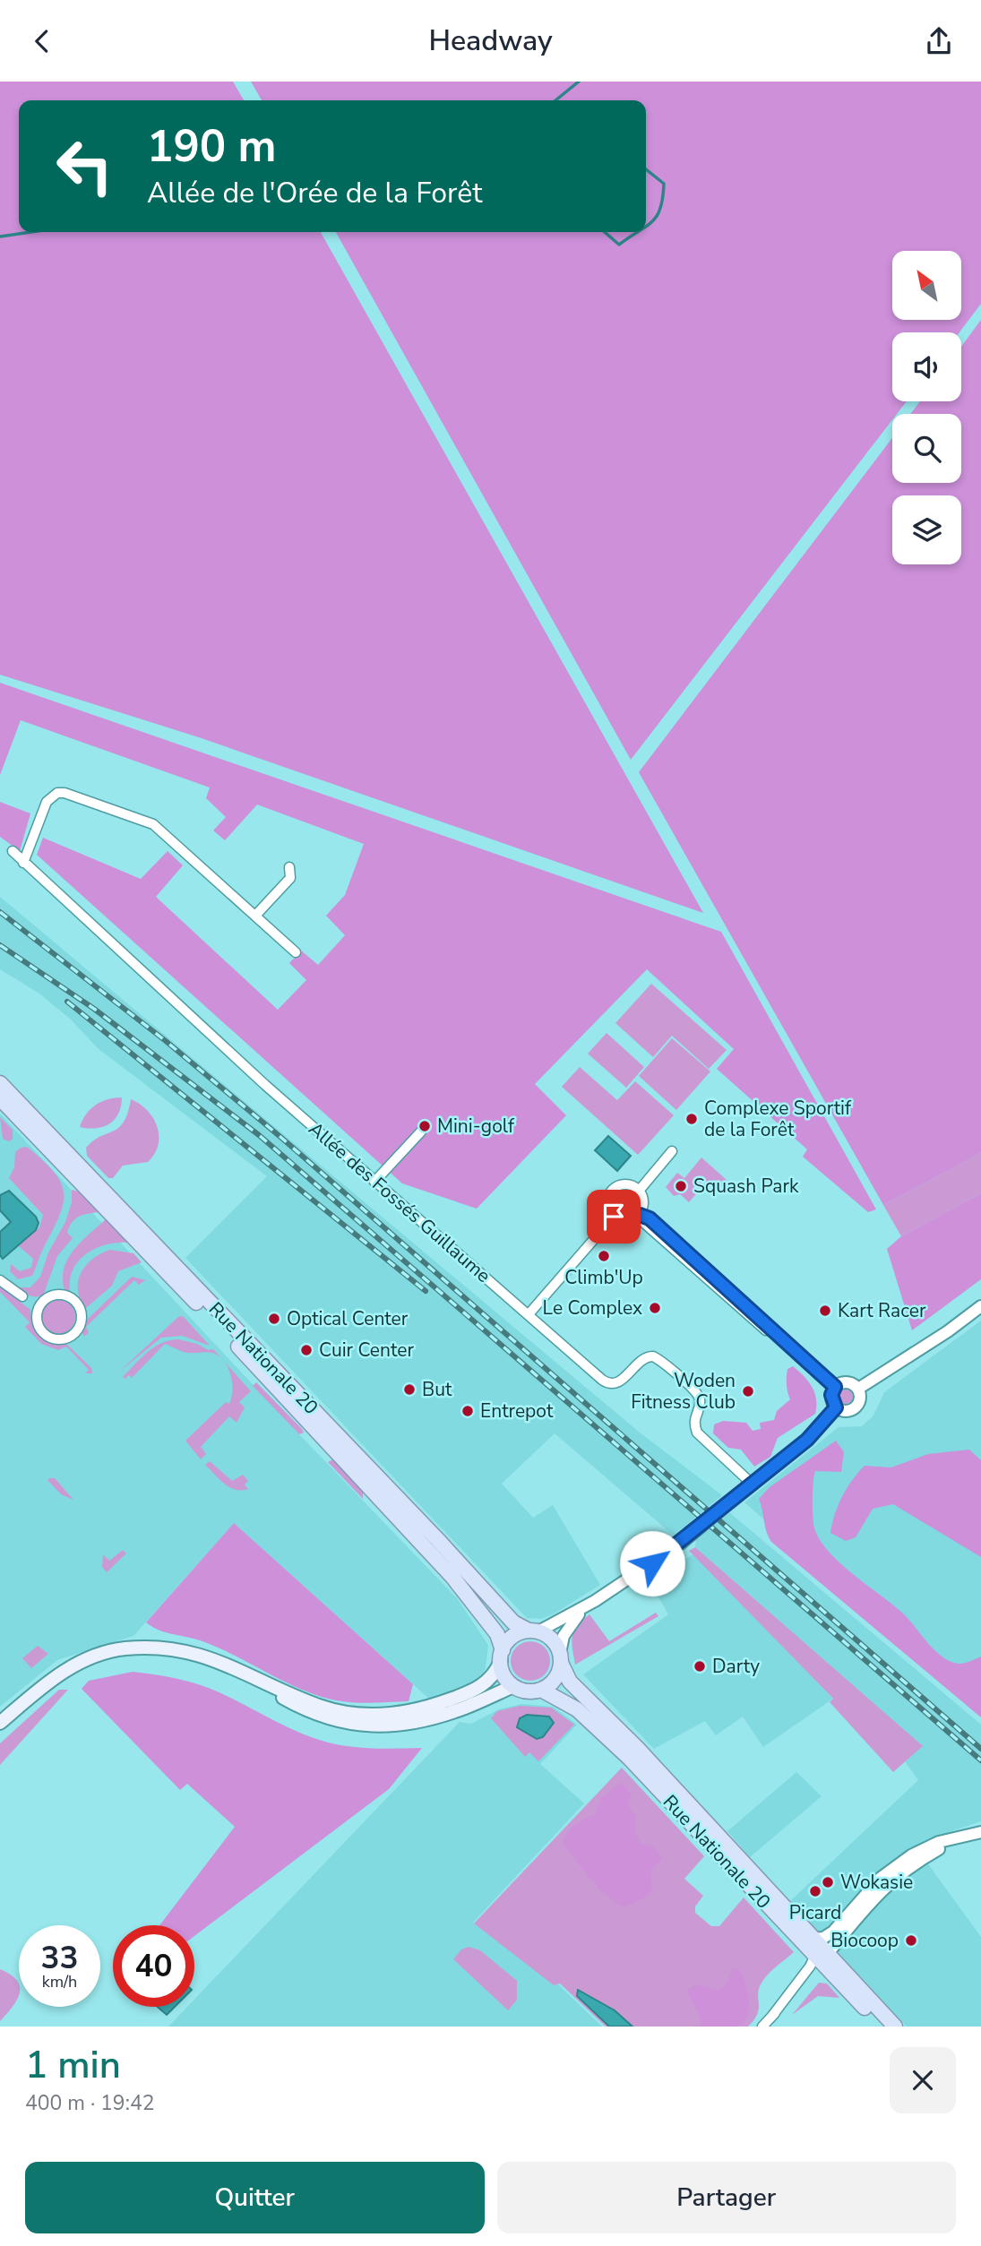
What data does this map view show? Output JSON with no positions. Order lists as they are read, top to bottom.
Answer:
{
  "streets": {
    "main road": ["Rue Nationale 20"],
    "street": ["Allée des Fossés Guillaume"]
  },
  "places": [
    "Complexe Sportif de la Forêt",
    "Mini-golf",
    "Squash Park",
    "Climb'Up",
    "Le Complex",
    "Kart Racer",
    "Optical Center",
    "Cuir Center",
    "But",
    "Woden Fitness Club",
    "Entrepot",
    "Darty",
    "Wokasie",
    "Picard",
    "Biocoop"
  ],
  "north": "top left",
  "page": {
    "header": "Headway",
    "turn": ["190 m", "Allée de l'Orée de la Forêt"],
    "speed": "33 km/h",
    "limit": "40",
    "heading": ["1 min", "400 m · 19:42"],
    "buttons": ["Quitter", "Partager"]
  }
}
